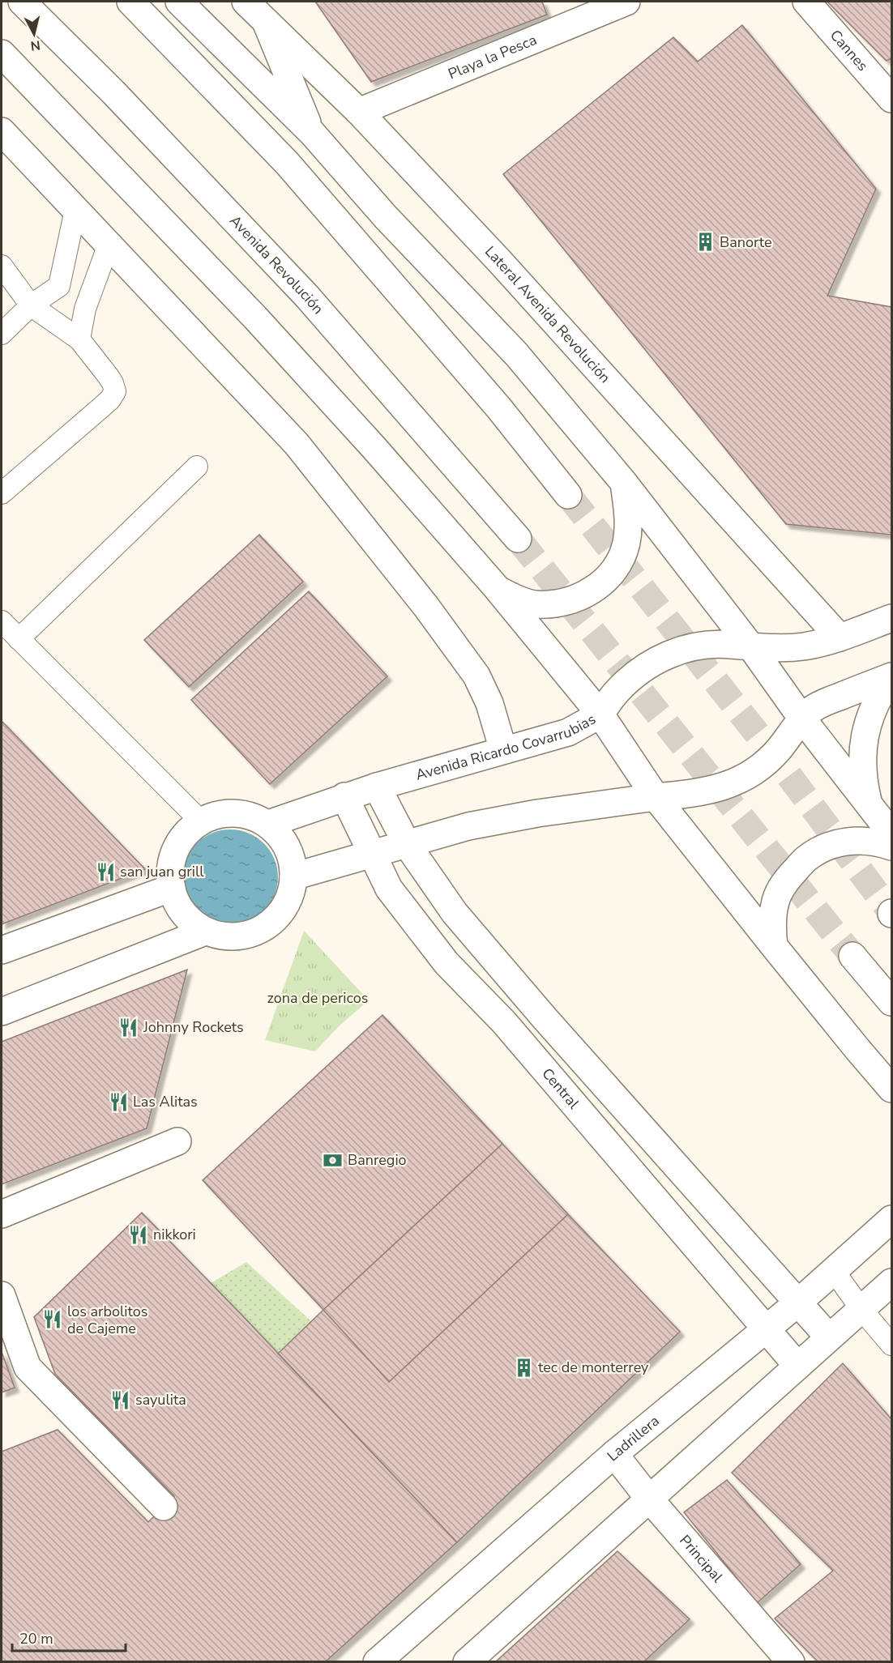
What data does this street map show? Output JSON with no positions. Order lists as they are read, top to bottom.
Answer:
{
  "streets": {
    "street": [
      "Cannes",
      "Playa la Pesca",
      "Avenida Revolución",
      "Lateral Avenida Revolución",
      "Avenida Ricardo Covarrubias",
      "Central",
      "Ladrillera",
      "Principal"
    ]
  },
  "crossings": [
    ["Playa la Pesca", "Lateral Avenida Revolución"],
    ["Lateral Avenida Revolución", "Avenida Ricardo Covarrubias"],
    ["Avenida Ricardo Covarrubias", "Central"],
    ["Central", "Ladrillera"],
    ["Ladrillera", "Principal"]
  ],
  "parks": ["zona de pericos"],
  "places": {
    "building": ["Banorte", "tec de monterrey"],
    "restaurant": [
      "san juan grill",
      "Johnny Rockets",
      "Las Alitas",
      "nikkori",
      "los arbolitos de Cajeme",
      "sayulita"
    ],
    "bank": ["Banregio"]
  },
  "scale_bar": "20 m",
  "north": "bottom"
}
